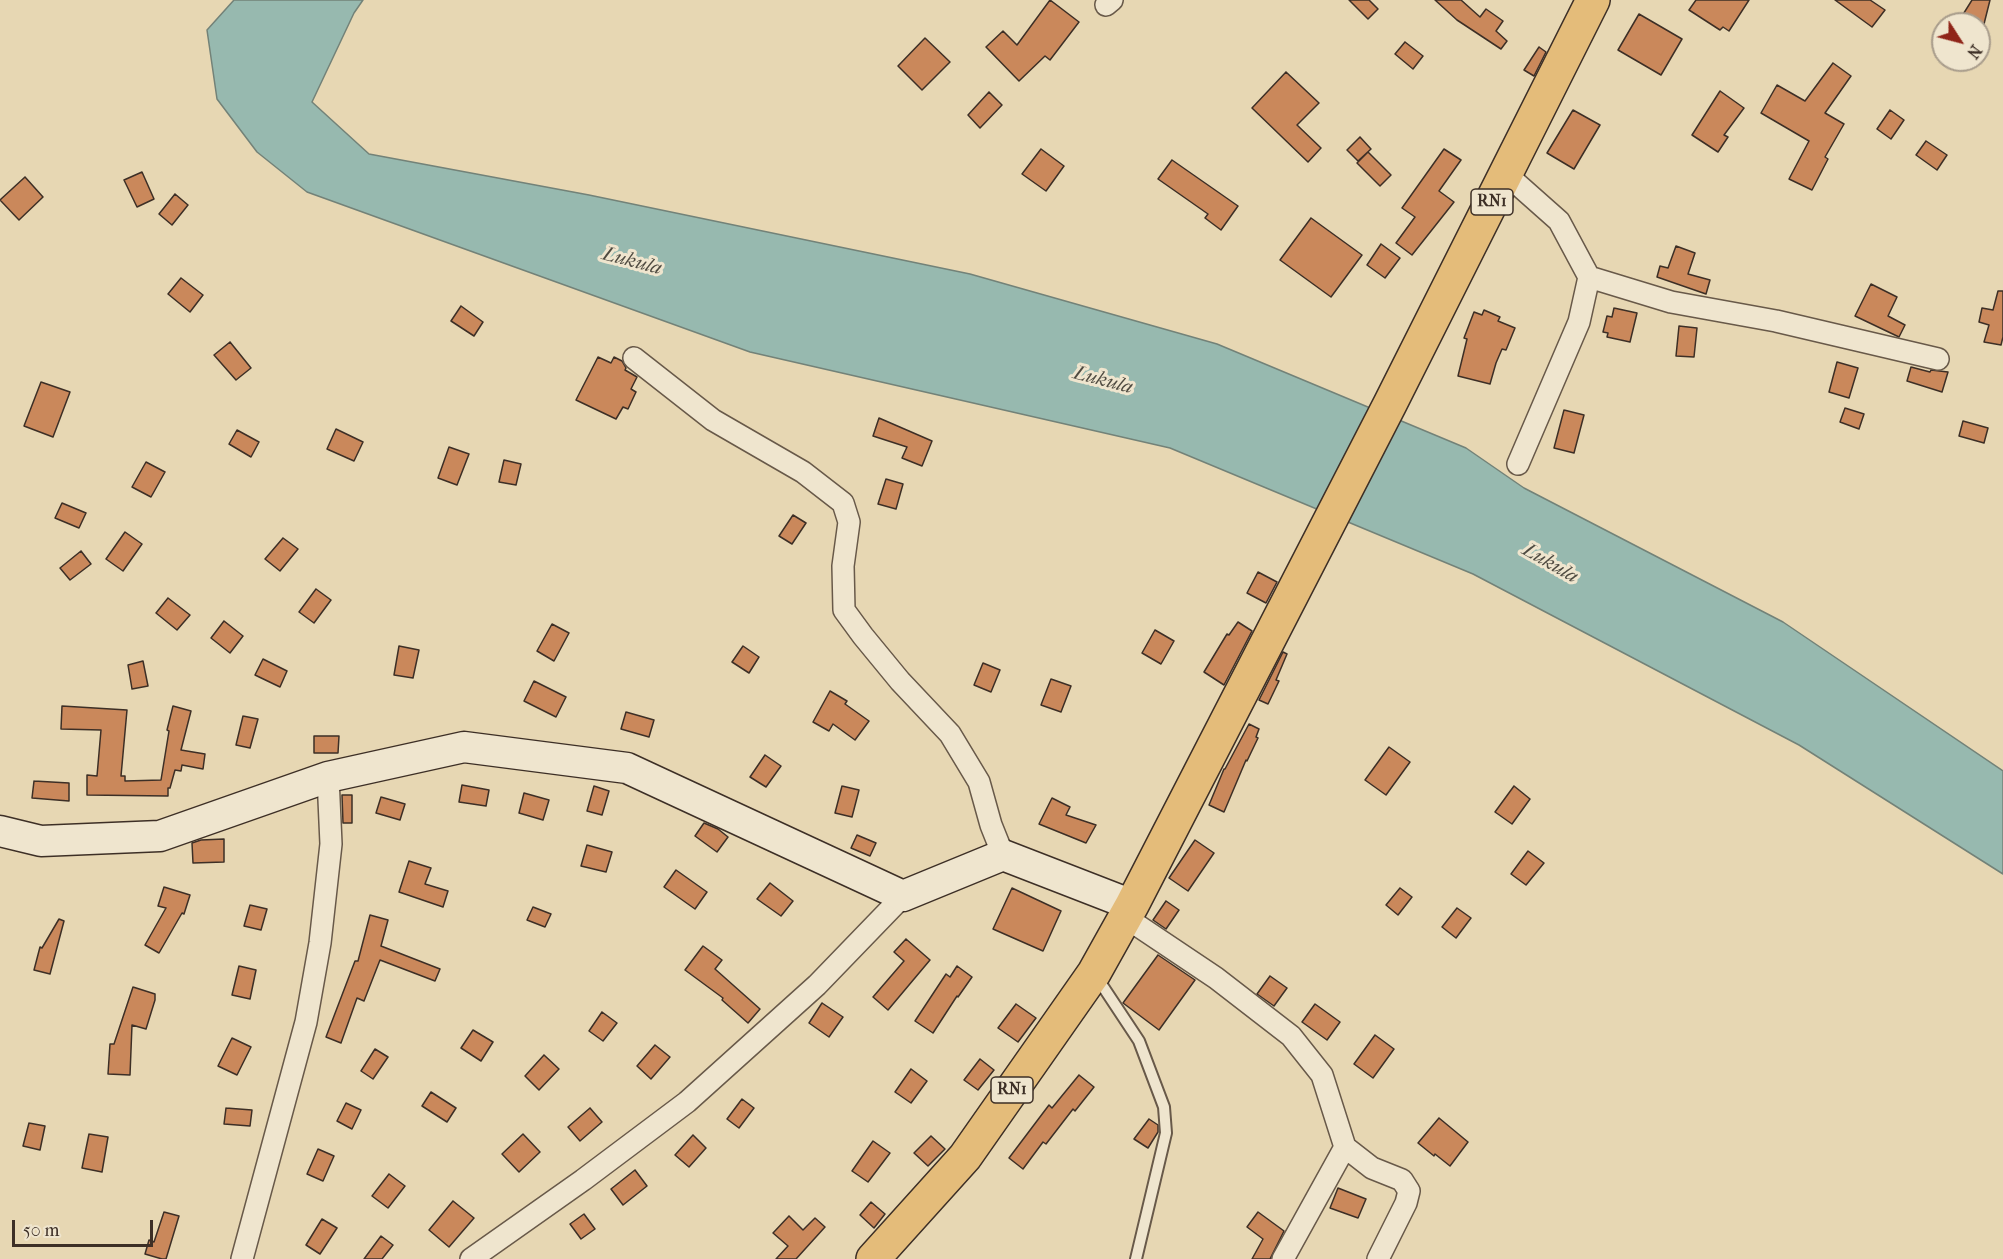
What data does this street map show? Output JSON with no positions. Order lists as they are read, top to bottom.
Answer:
{
  "streets": {
    "highway": ["RN1"]
  },
  "water": ["Lukula"],
  "scale_bar": "50 m",
  "north": "bottom right"
}
